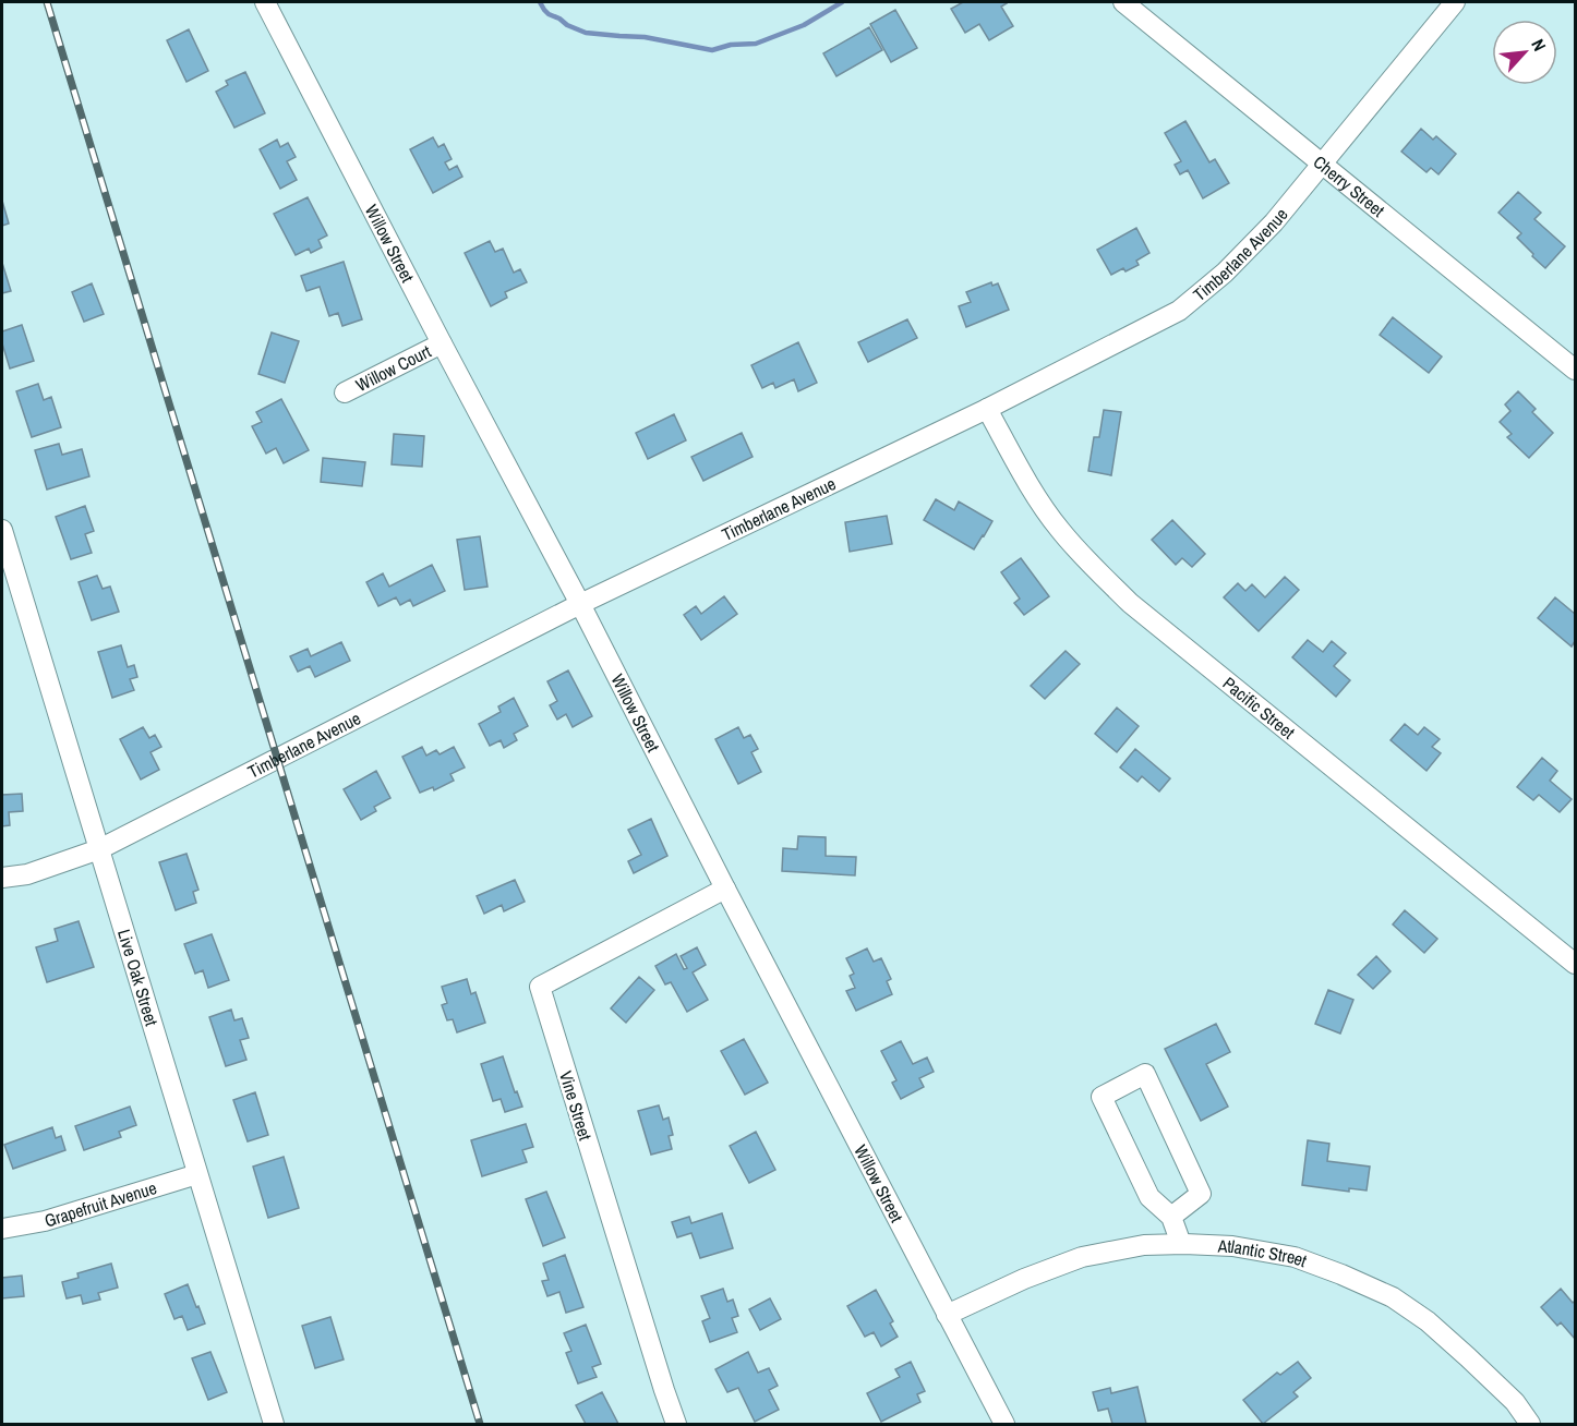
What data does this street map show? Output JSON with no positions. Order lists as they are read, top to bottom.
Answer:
{
  "streets": {
    "street": [
      "Cherry Street",
      "Willow Street",
      "Timberlane Avenue",
      "Willow Court",
      "Pacific Street",
      "Live Oak Street",
      "Vine Street",
      "Grapefruit Avenue",
      "Atlantic Street"
    ]
  },
  "crossings": [
    ["Cherry Street", "Timberlane Avenue"],
    ["Willow Street", "Timberlane Avenue"],
    ["Willow Street", "Willow Court"],
    ["Willow Street", "Vine Street"],
    ["Willow Street", "Atlantic Street"],
    ["Timberlane Avenue", "Pacific Street"],
    ["Timberlane Avenue", "Live Oak Street"],
    ["Live Oak Street", "Grapefruit Avenue"]
  ],
  "north": "top right"
}
